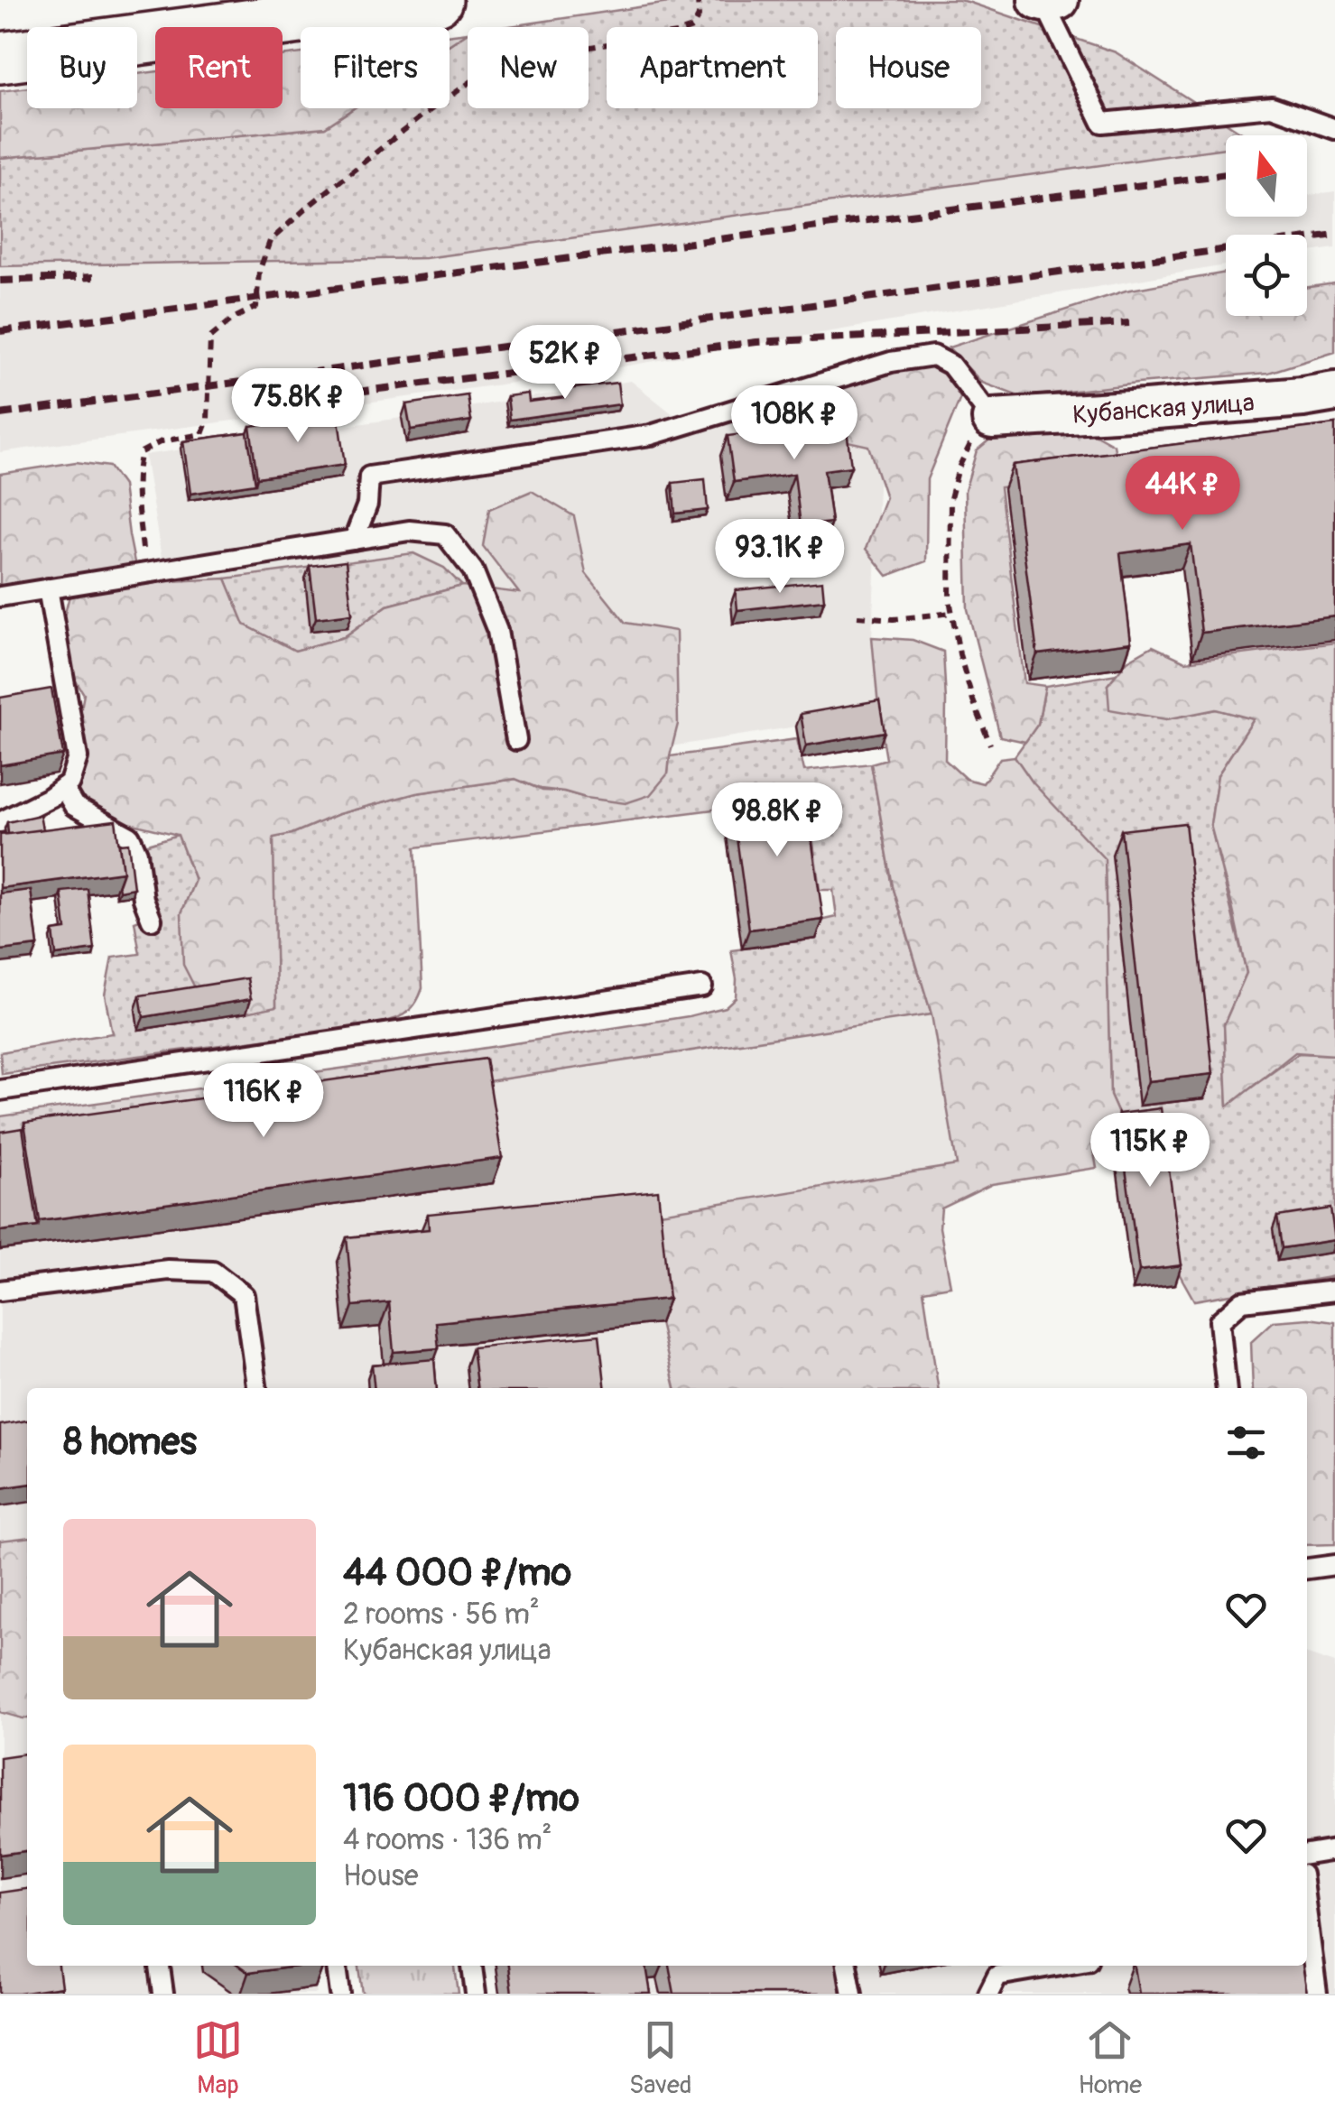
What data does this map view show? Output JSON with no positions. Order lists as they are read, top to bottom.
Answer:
{
  "streets": {
    "street": ["Кубанская улица"]
  },
  "north": "top",
  "page": {
    "chip": [
      "Buy",
      "Rent",
      "Filters",
      "New",
      "Apartment",
      "House"
    ],
    "price": [
      "52K ₽",
      "75.8K ₽",
      "108K ₽",
      "44K ₽",
      "93.1K ₽",
      "98.8K ₽",
      "116K ₽",
      "115K ₽"
    ],
    "heading": "8 homes",
    "list": [
      {
        "name": "44 000 ₽/mo",
        "note": "2 rooms · 56 m² · Кубанская улица"
      },
      {
        "name": "116 000 ₽/mo",
        "note": "4 rooms · 136 m² · House"
      }
    ],
    "tabs": ["Map", "Saved", "Home"]
  }
}
